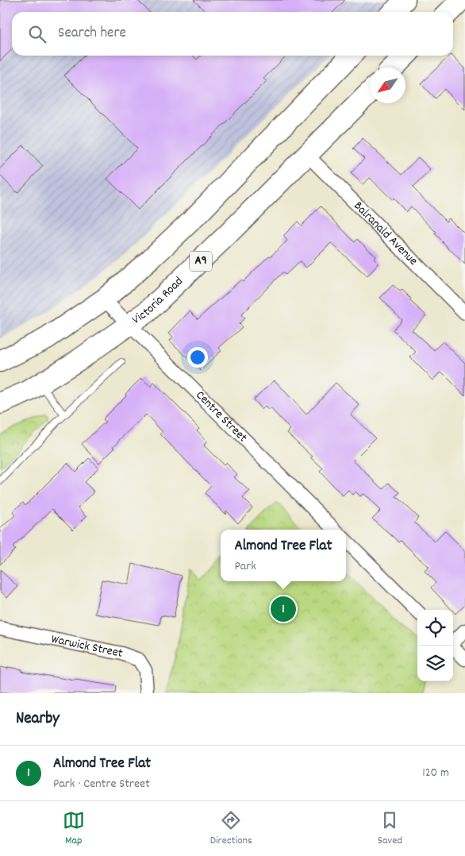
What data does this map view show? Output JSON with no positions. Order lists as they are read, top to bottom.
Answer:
{
  "streets": {
    "highway": ["A9", "Victoria Road"],
    "street": ["Balranald Avenue", "Centre Street", "Warwick Street"]
  },
  "crossings": [
    ["Balranald Avenue", "Victoria Road"],
    ["Victoria Road", "Centre Street"]
  ],
  "north": "bottom left",
  "page": {
    "search": "Search here",
    "popup": ["Almond Tree Flat", "Park"],
    "pins": "1",
    "heading": "Nearby",
    "list": [
      {
        "mark": "1",
        "name": "Almond Tree Flat",
        "note": "Park · Centre Street",
        "value": "120 m"
      }
    ],
    "nav": ["Map", "Directions", "Saved"]
  }
}
